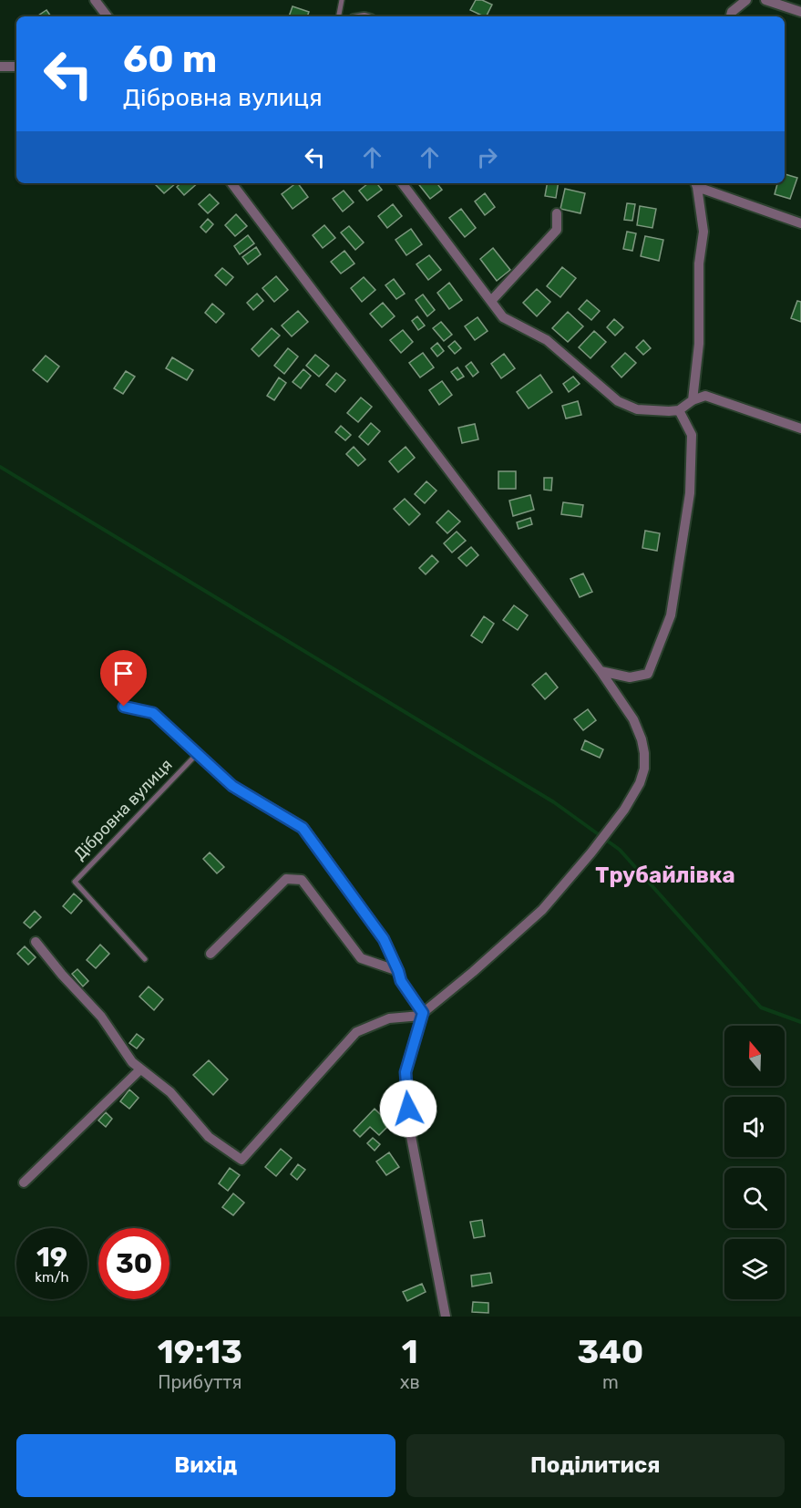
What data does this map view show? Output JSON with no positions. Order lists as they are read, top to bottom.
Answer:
{
  "streets": {
    "street": ["Дібровна вулиця"]
  },
  "districts": ["Трубайлівка"],
  "north": "top",
  "page": {
    "turn": ["60 m", "Дібровна вулиця"],
    "speed": "19 km/h",
    "limit": "30",
    "eta": [
      "19:13",
      "Прибуття",
      "1",
      "хв",
      "340",
      "m"
    ],
    "buttons": ["Вихід", "Поділитися"]
  }
}
